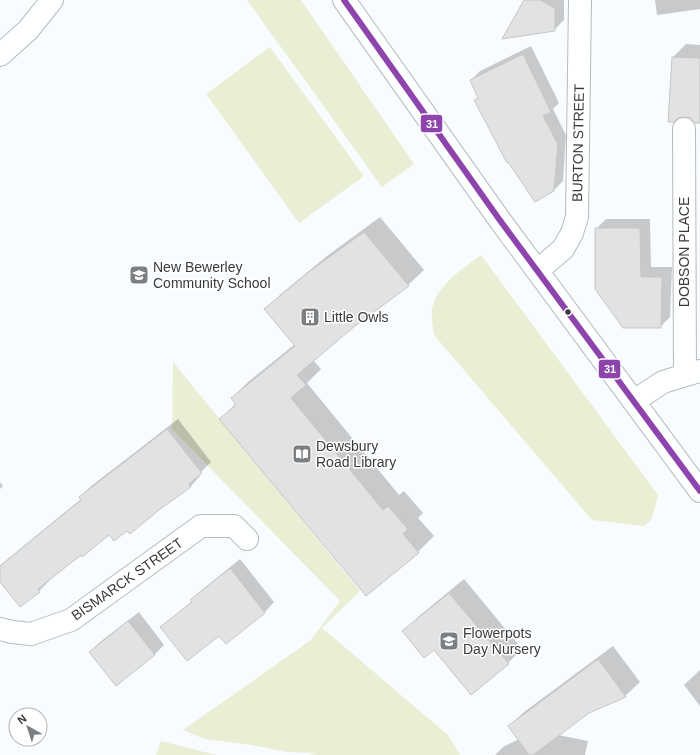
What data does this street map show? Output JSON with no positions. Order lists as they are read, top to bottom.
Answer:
{
  "streets": {
    "street": ["BURTON STREET", "DOBSON PLACE", "BISMARCK STREET"]
  },
  "places": {
    "school or university": ["New Bewerley Community School", "Flowerpots Day Nursery"],
    "building": ["Little Owls"],
    "library": ["Dewsbury Road Library"]
  },
  "lines": ["transit line 31"],
  "north": "top left"
}
